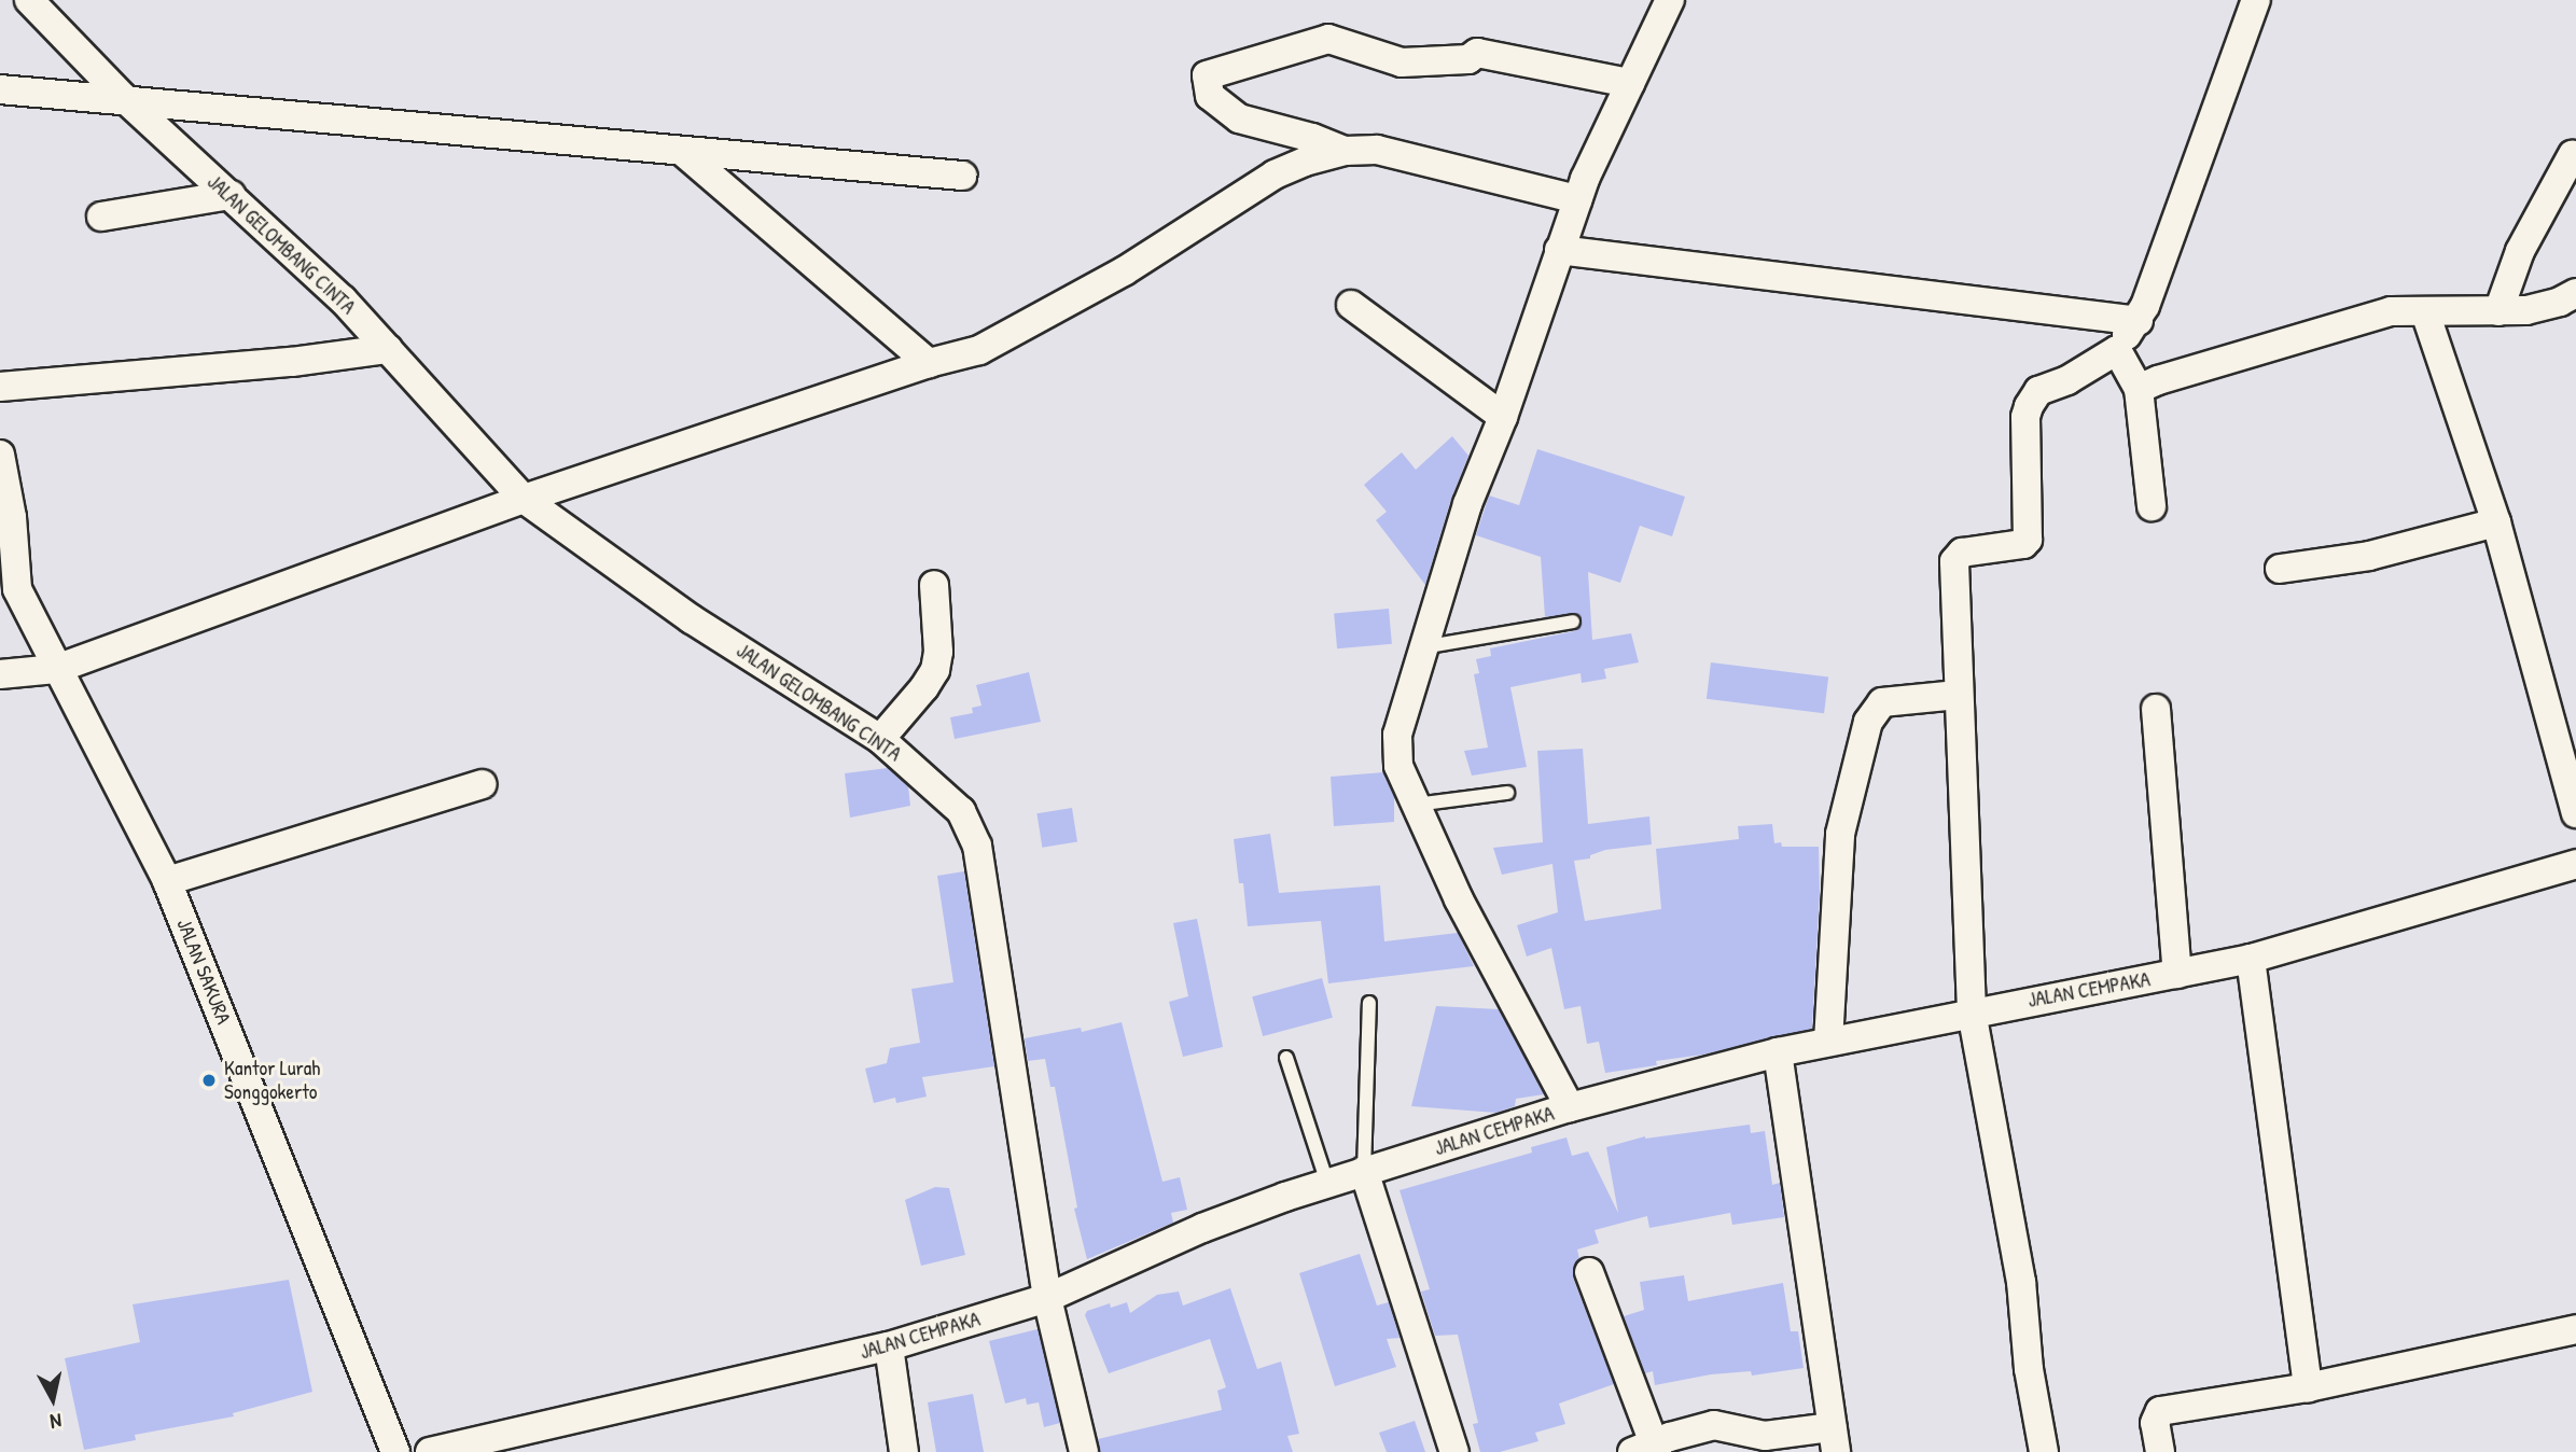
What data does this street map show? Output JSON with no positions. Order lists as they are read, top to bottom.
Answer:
{
  "streets": {
    "street": ["JALAN GELOMBANG CINTA", "JALAN SAKURA", "JALAN CEMPAKA"]
  },
  "crossings": [
    ["JALAN GELOMBANG CINTA", "JALAN CEMPAKA"]
  ],
  "places": ["Kantor Lurah Songgokerto"],
  "north": "bottom"
}
